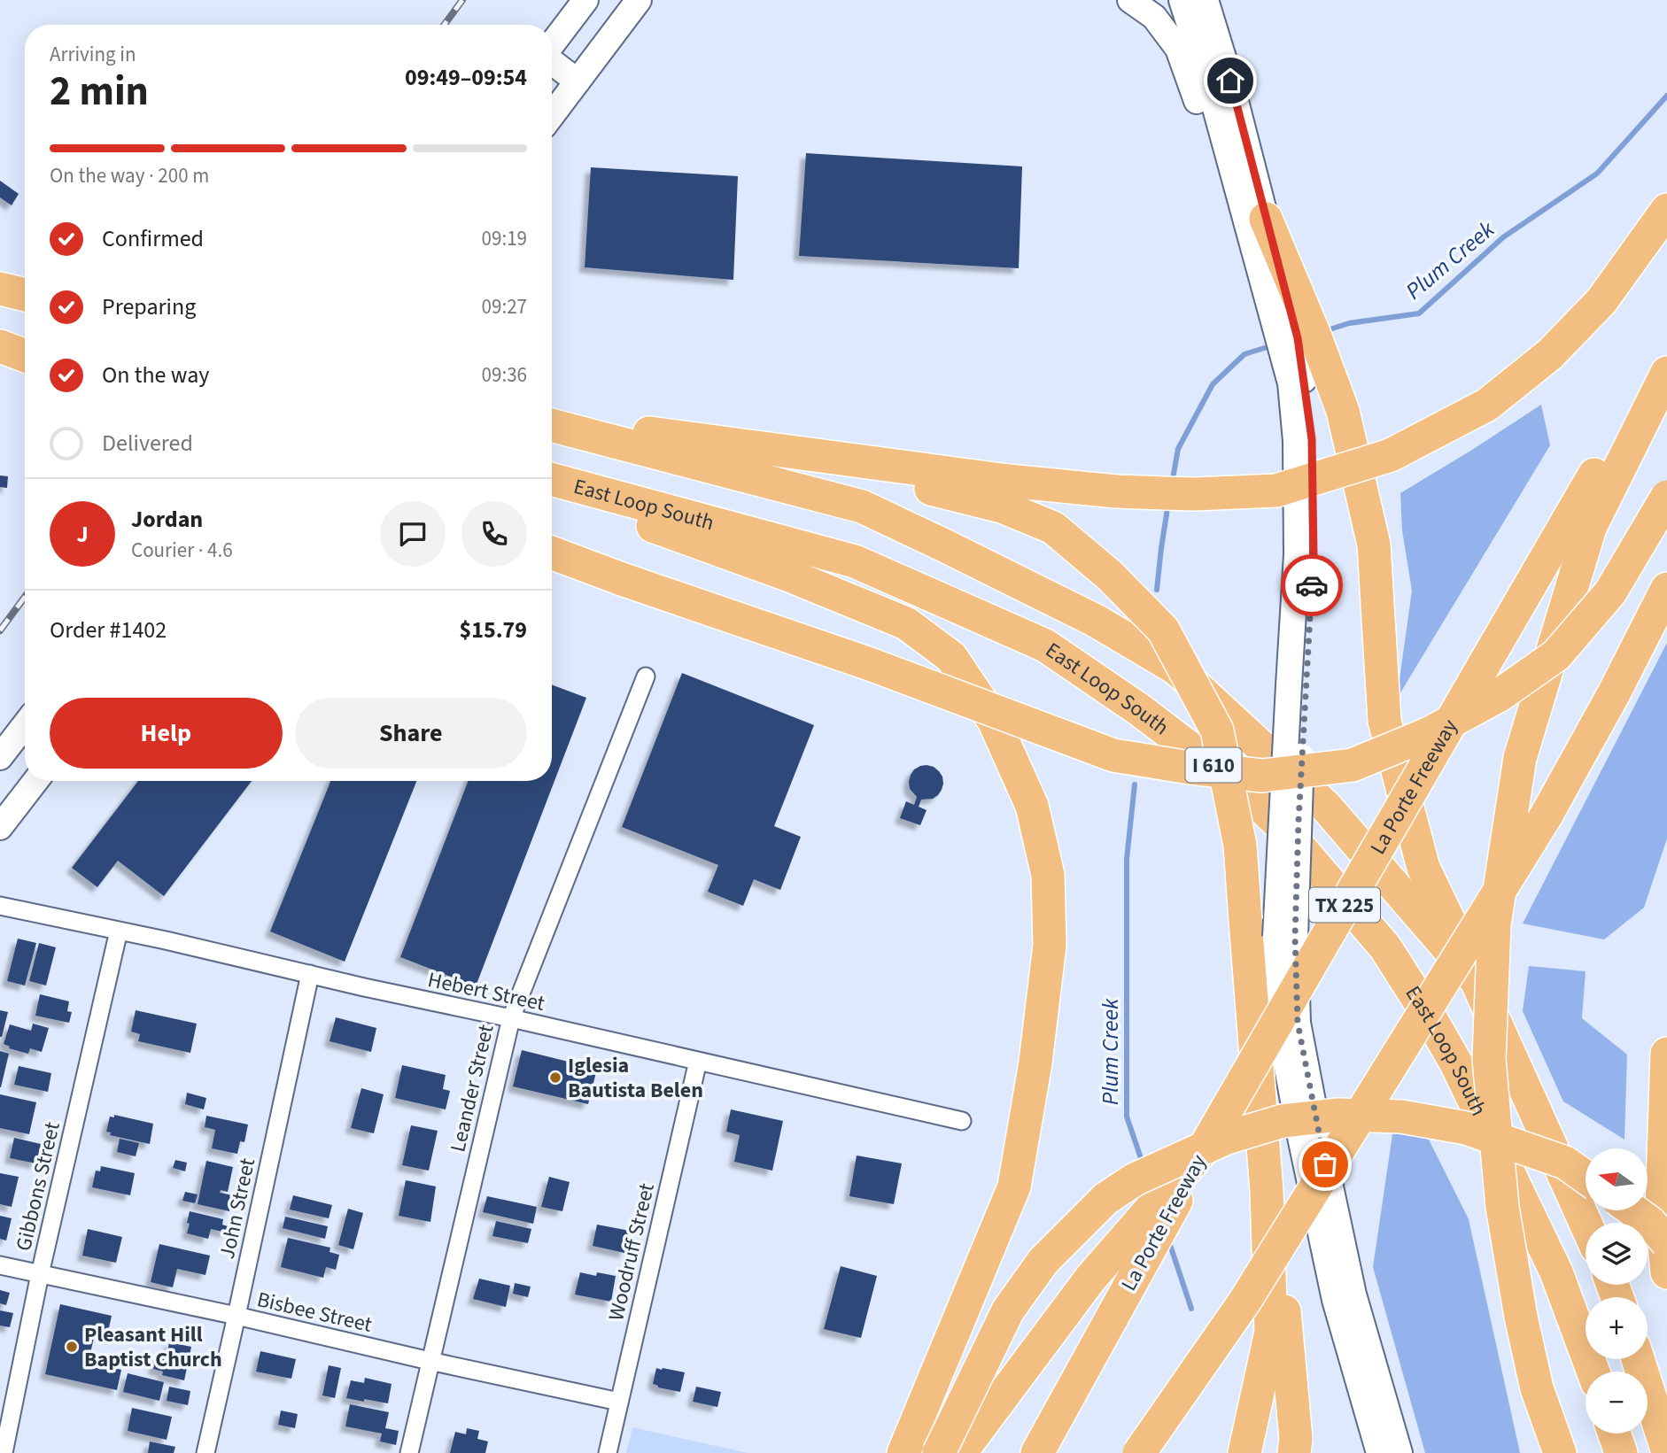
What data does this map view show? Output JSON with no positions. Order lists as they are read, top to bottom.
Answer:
{
  "streets": {
    "highway": [
      "East Loop South",
      "I 610",
      "La Porte Freeway",
      "TX 225"
    ],
    "street": [
      "Hebert Street",
      "Leander Street",
      "Gibbons Street",
      "John Street",
      "Woodruff Street",
      "Bisbee Street"
    ]
  },
  "crossings": [
    ["Hebert Street", "Leander Street"],
    ["Hebert Street", "Gibbons Street"],
    ["Hebert Street", "John Street"],
    ["Hebert Street", "Woodruff Street"],
    ["Leander Street", "Bisbee Street"],
    ["Gibbons Street", "Bisbee Street"],
    ["John Street", "Bisbee Street"],
    ["Woodruff Street", "Bisbee Street"]
  ],
  "water": ["Plum Creek"],
  "places": ["Iglesia Bautista Belen", "Pleasant Hill Baptist Church"],
  "north": "left",
  "page": {
    "heading": ["2 min", "Arriving in", "09:49–09:54"],
    "panel": [
      "Jordan",
      "Courier · 4.6",
      "Order #1402",
      "$15.79"
    ],
    "bar": "On the way · 200 m",
    "list": [
      ["Confirmed", "09:19"],
      ["Preparing", "09:27"],
      ["On the way", "09:36"],
      "Delivered"
    ],
    "round": "J",
    "buttons": ["Help", "Share"],
    "map_buttons": ["+", "−"]
  }
}
